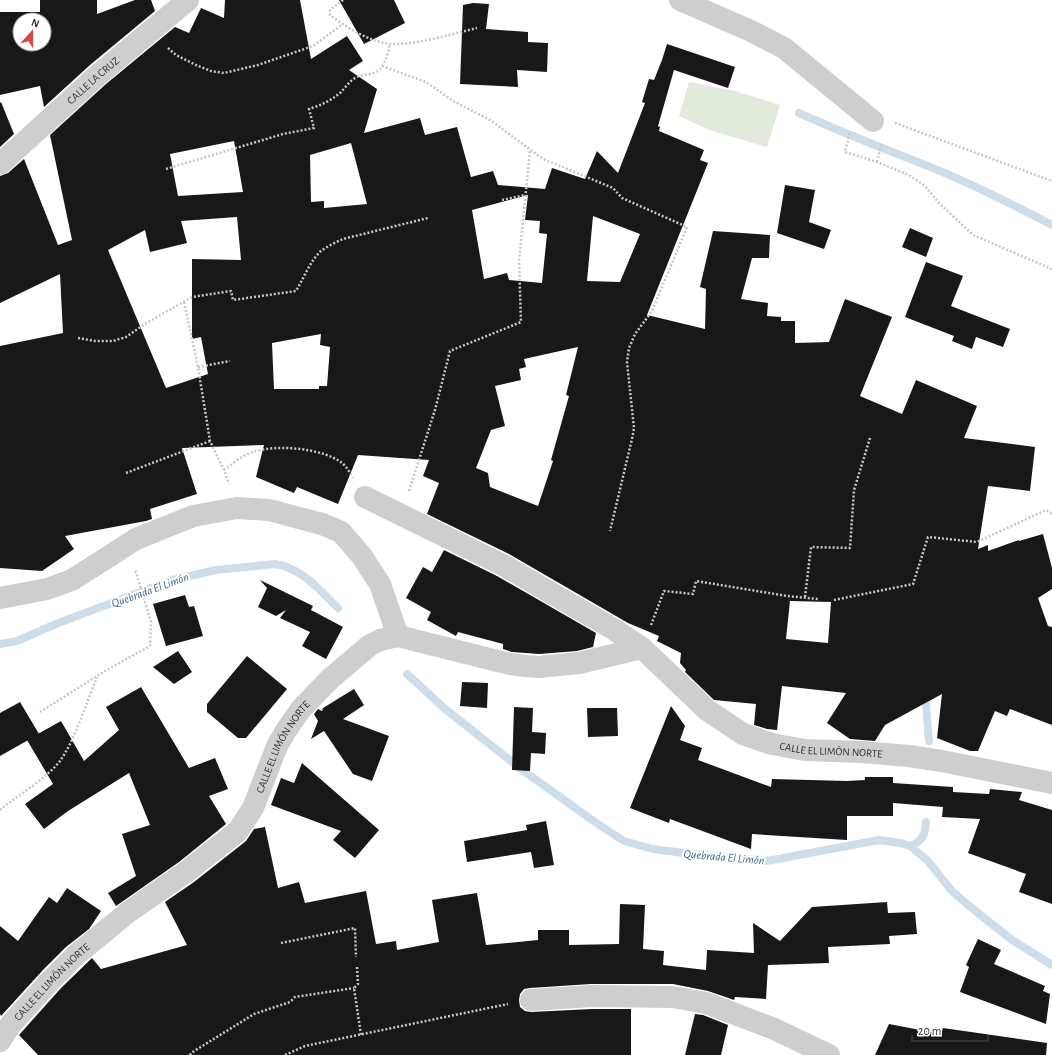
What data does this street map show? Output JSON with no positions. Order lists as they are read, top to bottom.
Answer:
{
  "streets": {
    "street": ["CALLE LA CRUZ", "CALLE EL LIMÓN NORTE"]
  },
  "water": ["Quebrada El Limón"],
  "scale_bar": "20 m",
  "north": "top"
}
